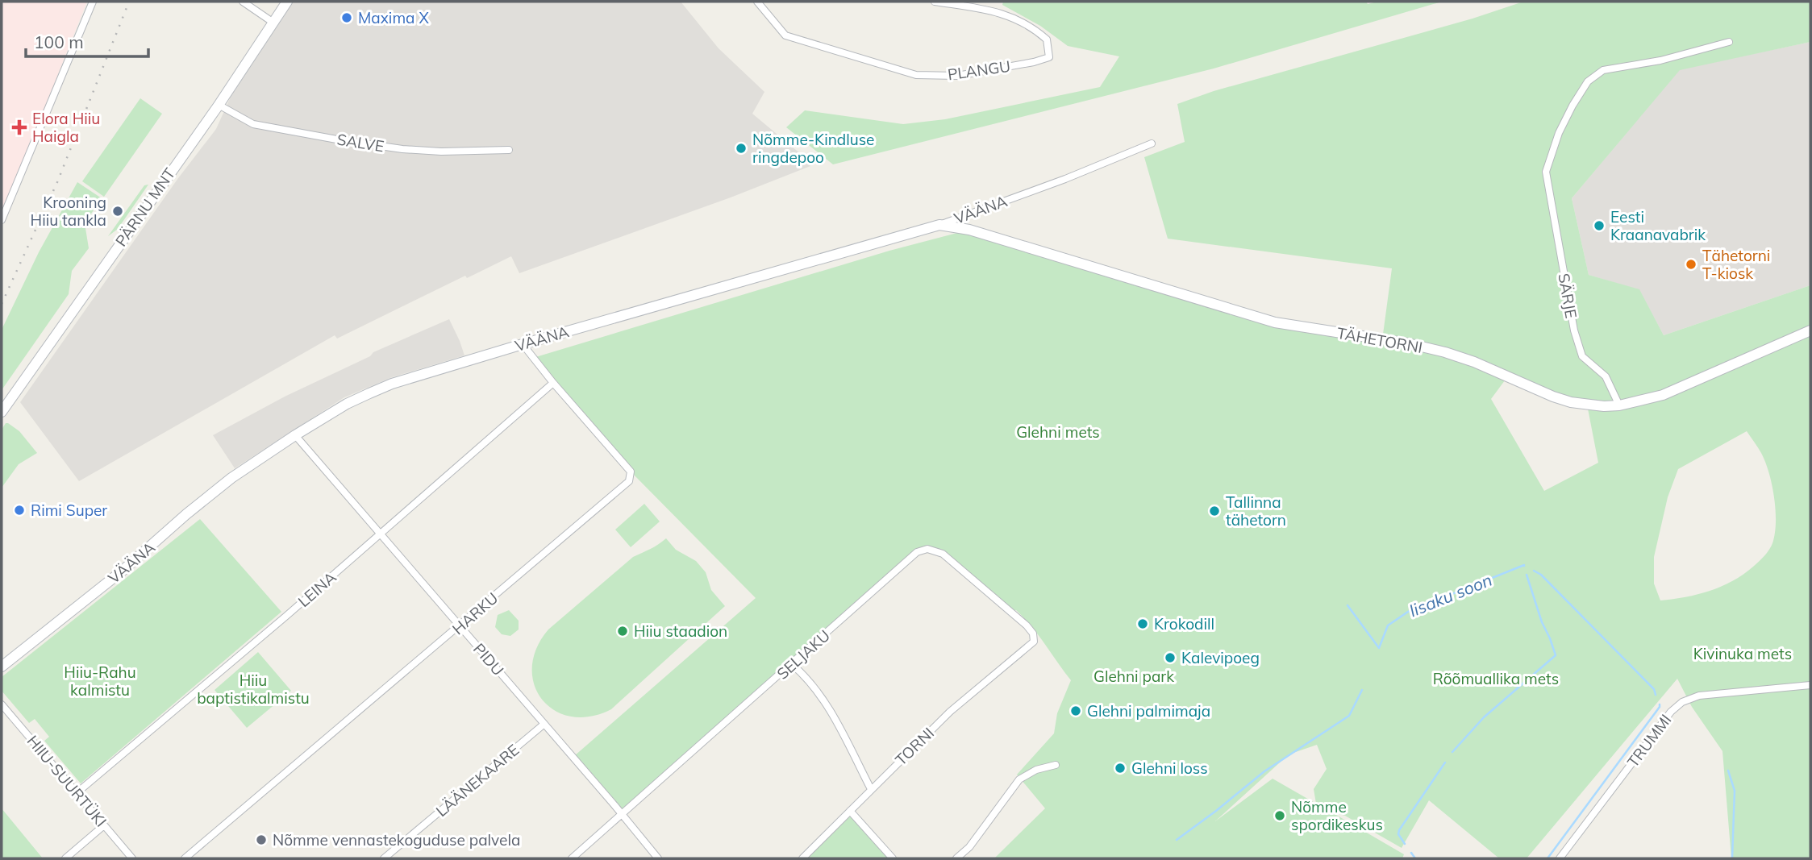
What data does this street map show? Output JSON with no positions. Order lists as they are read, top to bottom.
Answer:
{
  "streets": {
    "street": [
      "PLANGU",
      "SALVE",
      "PÄRNU MNT",
      "VÄÄNA",
      "SÄRJE",
      "TÄHETORNI",
      "LEINA",
      "HARKU",
      "SELJAKU",
      "PIDU",
      "TRUMMI",
      "TORNI",
      "LÄÄNEKAARE",
      "HIIU-SUURTÜKI"
    ]
  },
  "crossings": [
    ["SALVE", "PÄRNU MNT"],
    ["VÄÄNA", "TÄHETORNI"],
    ["VÄÄNA", "HARKU"],
    ["VÄÄNA", "PIDU"],
    ["SÄRJE", "TÄHETORNI"],
    ["LEINA", "HARKU"],
    ["LEINA", "PIDU"],
    ["LEINA", "HIIU-SUURTÜKI"],
    ["HARKU", "PIDU"],
    ["SELJAKU", "PIDU"],
    ["SELJAKU", "TORNI"],
    ["PIDU", "LÄÄNEKAARE"]
  ],
  "water": ["Iisaku soon"],
  "parks": [
    "Glehni mets",
    "Kivinuka mets",
    "Hiiu-Rahu kalmistu",
    "Glehni park",
    "Rõõmuallika mets",
    "Hiiu baptistikalmistu"
  ],
  "places": {
    "other": [
      "Maxima X",
      "Nõmme-Kindluse ringdepoo",
      "Krooning Hiiu tankla",
      "Eesti Kraanavabrik",
      "Tähetorni T-kiosk",
      "Rimi Super",
      "Tallinna tähetorn",
      "Krokodill",
      "Hiiu staadion",
      "Kalevipoeg",
      "Glehni palmimaja",
      "Glehni loss",
      "Nõmme spordikeskus",
      "Nõmme vennastekoguduse palvela"
    ],
    "health": ["Elora Hiiu Haigla"]
  },
  "scale_bar": "100 m"
}
